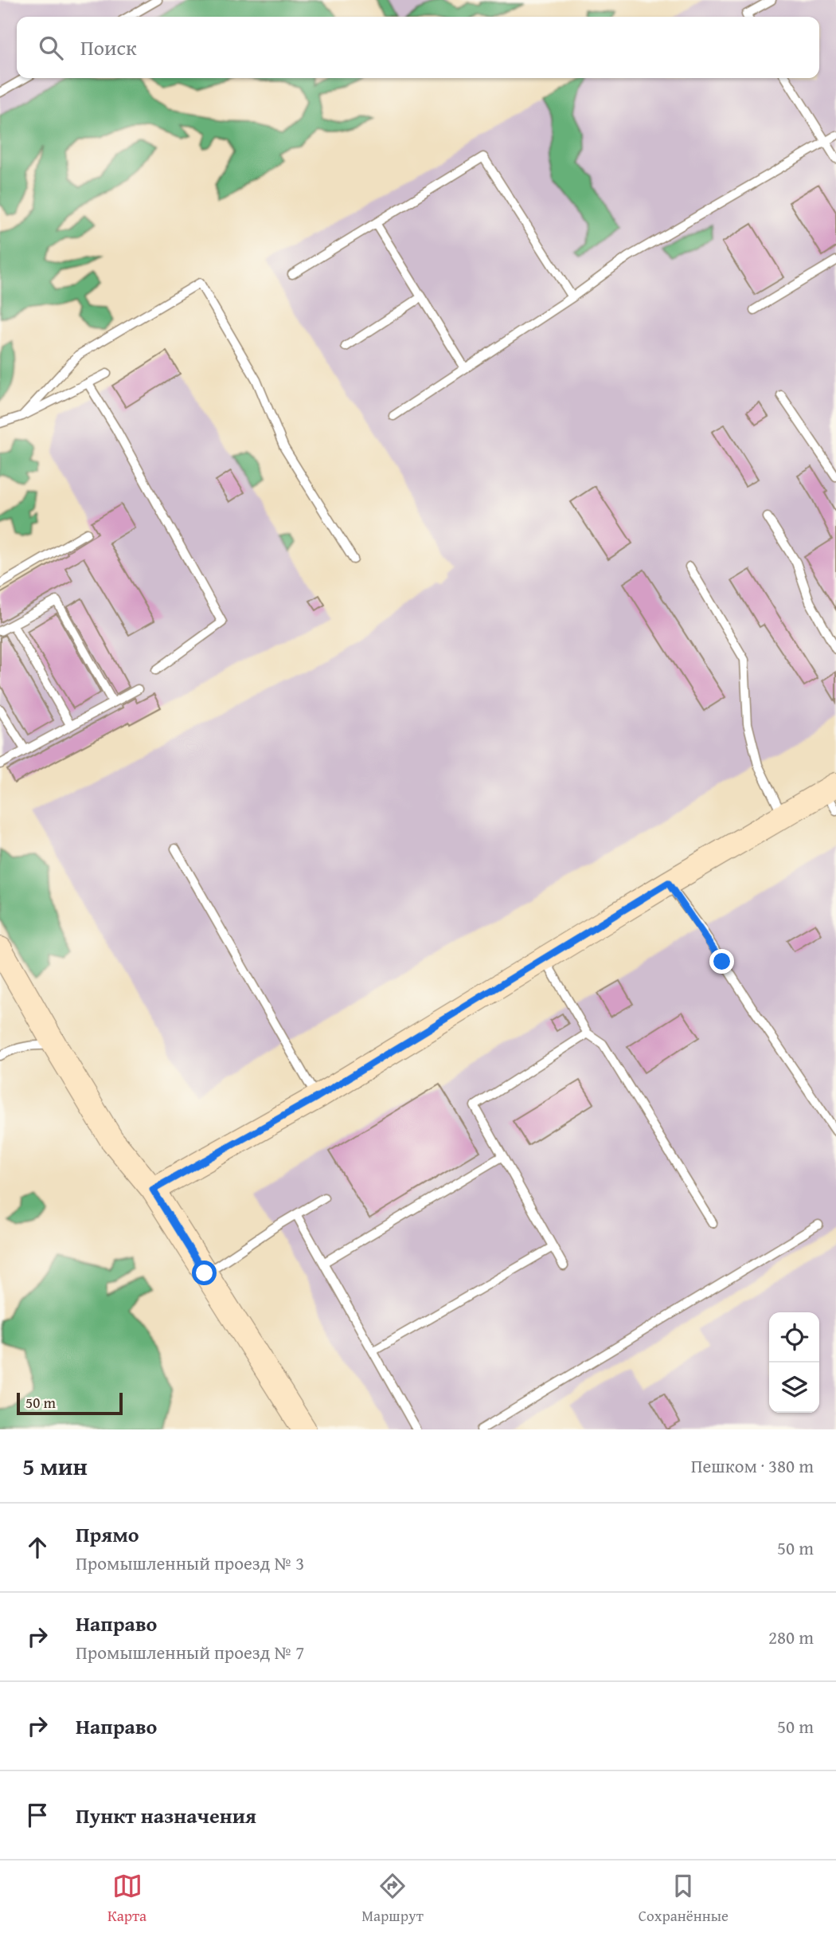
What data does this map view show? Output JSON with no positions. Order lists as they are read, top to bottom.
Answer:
{
  "scale_bar": "50 m",
  "page": {
    "search": "Поиск",
    "scale": "50 m",
    "heading": ["5 мин", "Пешком · 380 m"],
    "list": [
      ["Прямо", "Промышленный проезд № 3", "50 m"],
      ["Направо", "Промышленный проезд № 7", "280 m"],
      ["Направо", "50 m"],
      "Пункт назначения"
    ],
    "nav": ["Карта", "Маршрут", "Сохранённые"]
  }
}
